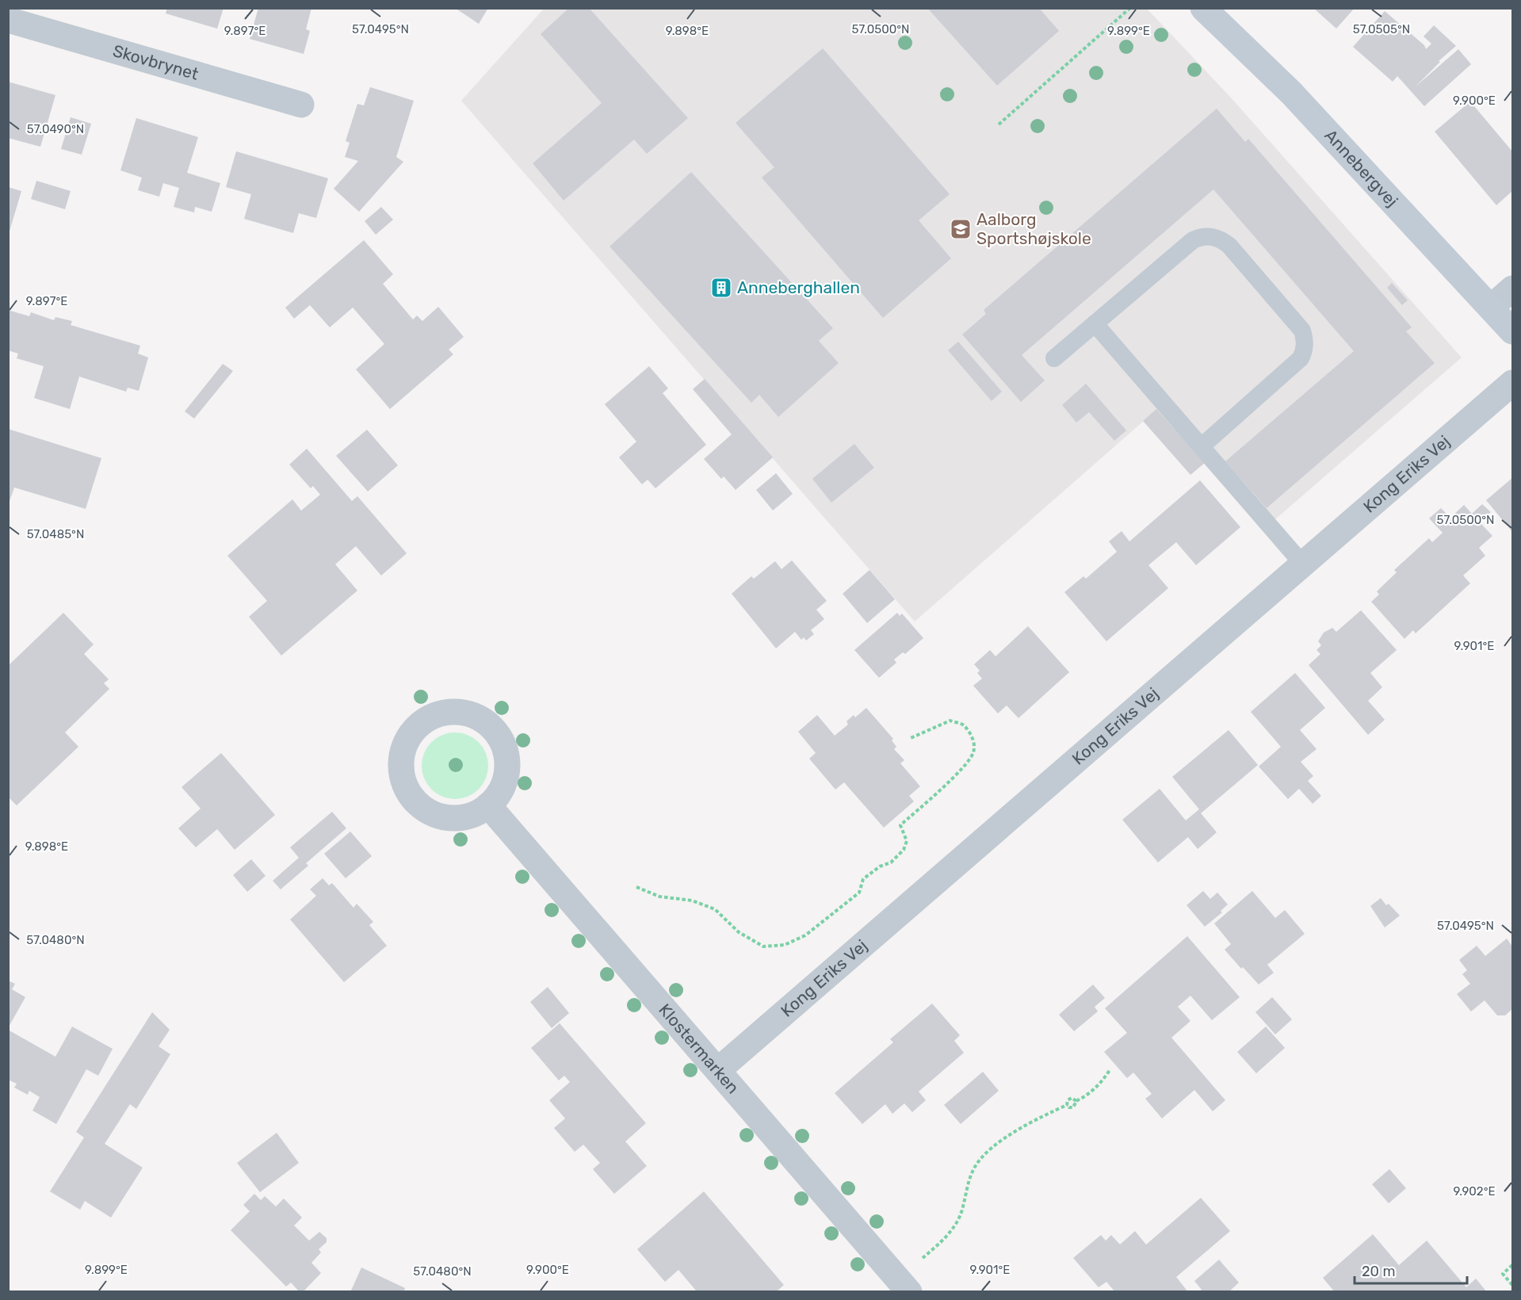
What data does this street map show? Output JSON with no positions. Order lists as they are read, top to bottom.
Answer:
{
  "streets": {
    "street": [
      "Skovbrynet",
      "Annebergvej",
      "Kong Eriks Vej",
      "Klostermarken"
    ]
  },
  "crossings": [
    ["Kong Eriks Vej", "Klostermarken"]
  ],
  "places": {
    "school or university": ["Aalborg Sportshøjskole"],
    "building": ["Anneberghallen"]
  },
  "scale_bar": "20 m",
  "coordinates": [
    "57.0495°N",
    "57.0500°N",
    "57.0505°N",
    "9.897°E",
    "9.898°E",
    "9.899°E",
    "9.900°E",
    "57.0490°N",
    "57.0485°N",
    "9.901°E",
    "57.0480°N",
    "9.902°E"
  ]
}
